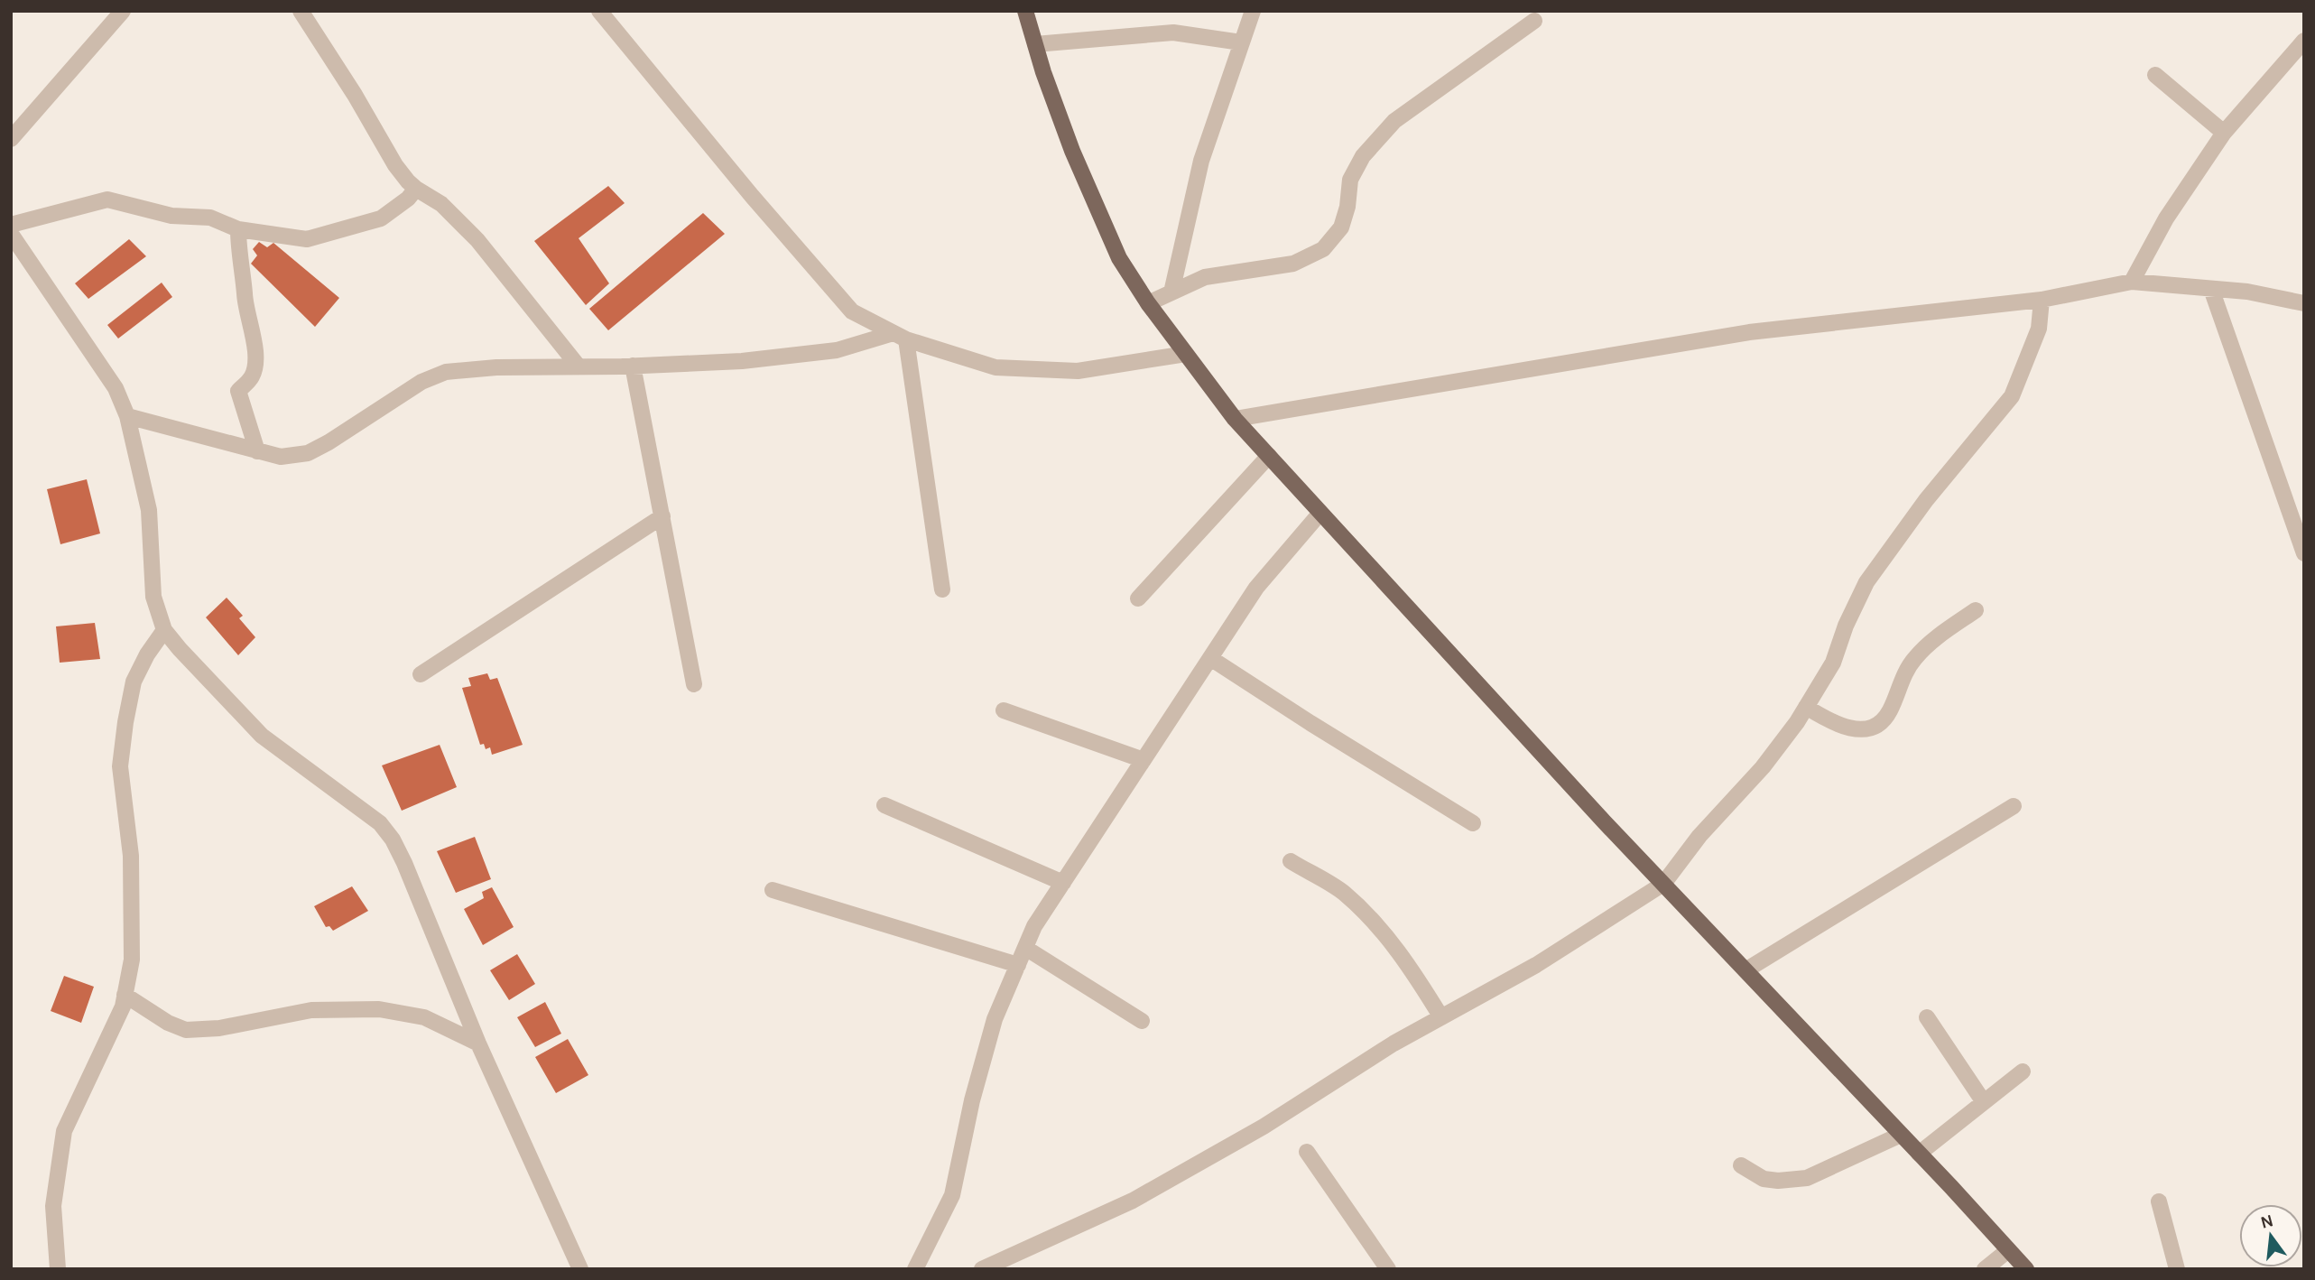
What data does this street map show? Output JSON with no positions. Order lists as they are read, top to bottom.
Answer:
{
  "north": "top"
}
